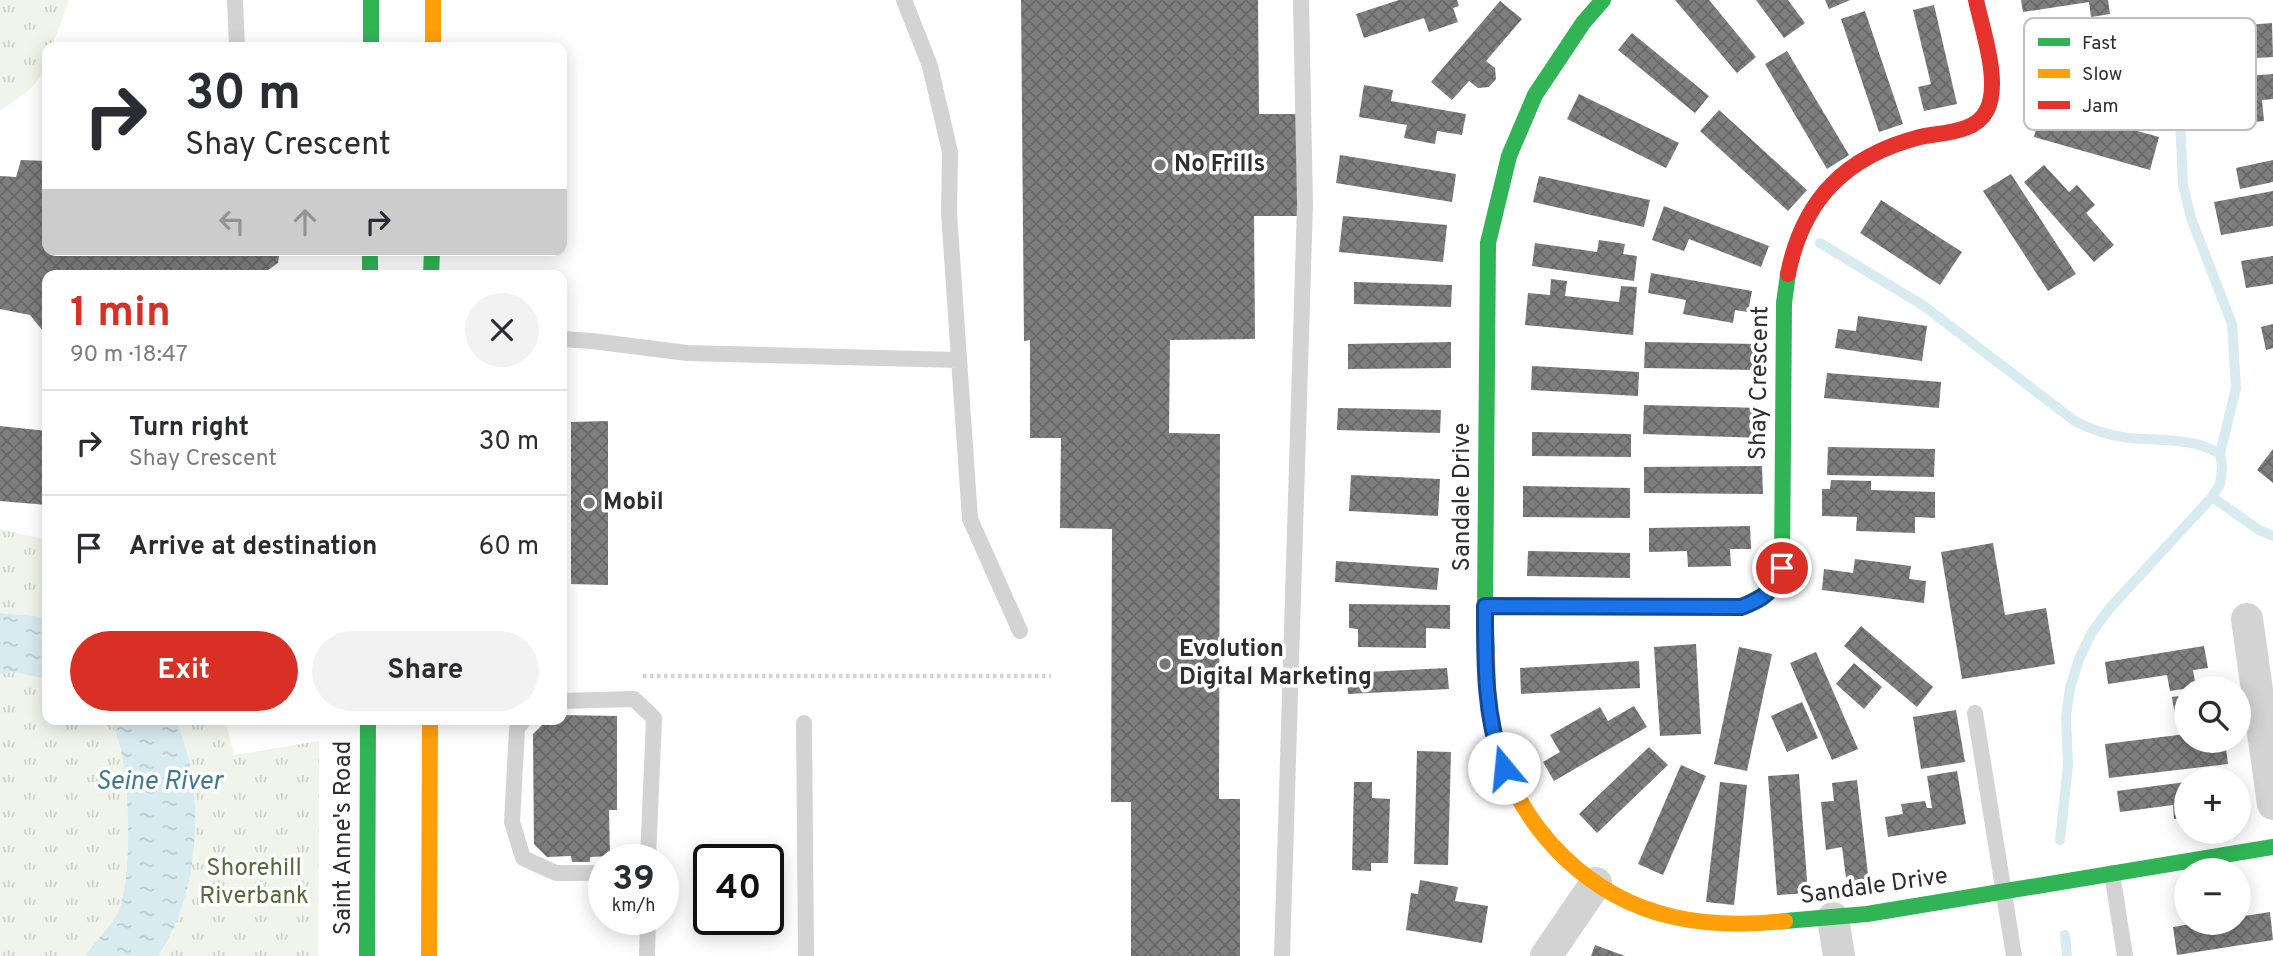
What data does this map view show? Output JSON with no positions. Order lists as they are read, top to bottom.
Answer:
{
  "streets": {
    "street": ["Shay Crescent", "Sandale Drive", "Saint Anne's Road"]
  },
  "crossings": [
    ["Shay Crescent", "Sandale Drive"]
  ],
  "water": ["Seine River"],
  "parks": ["Shorehill Riverbank"],
  "places": ["No Frills", "Mobil", "Evolution Digital Marketing"],
  "legend": ["Fast", "Slow", "Jam"],
  "page": {
    "turn": ["30 m", "Shay Crescent"],
    "heading": ["1 min", "90 m · 18:47"],
    "list": [
      {
        "name": "Turn right",
        "note": "Shay Crescent",
        "value": "30 m"
      },
      {
        "name": "Arrive at destination",
        "value": "60 m"
      }
    ],
    "buttons": ["Exit", "Share"],
    "map_buttons": ["+", "−"],
    "speed": "39 km/h",
    "limit": "40"
  }
}
